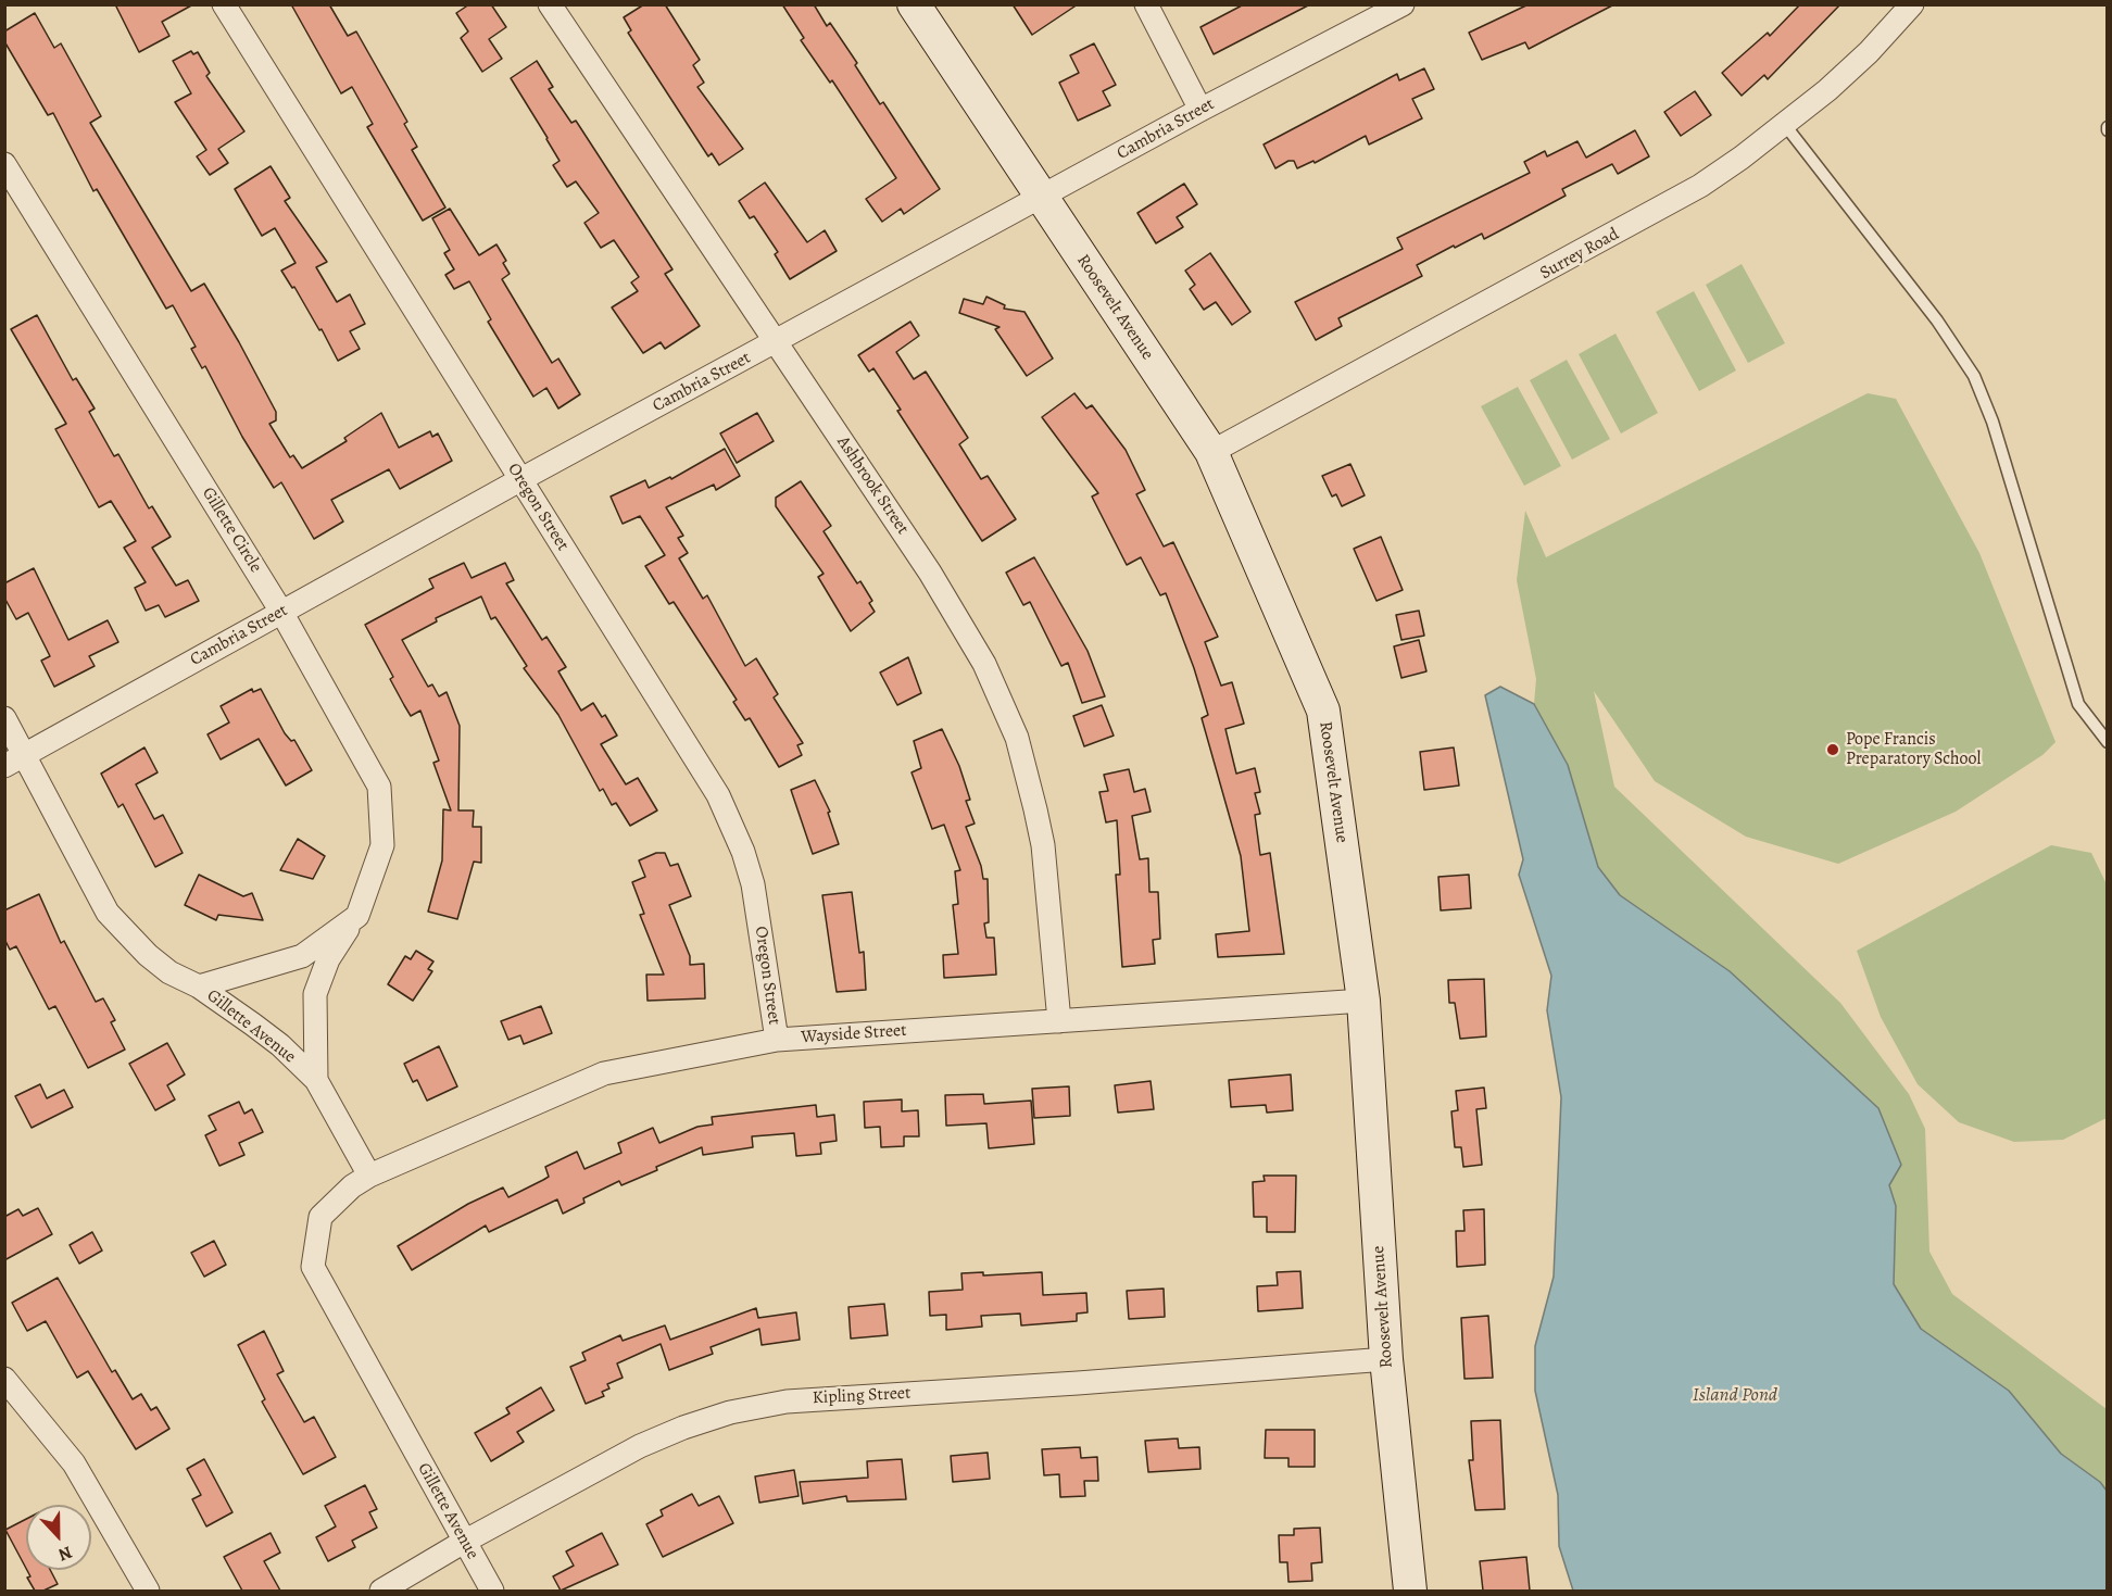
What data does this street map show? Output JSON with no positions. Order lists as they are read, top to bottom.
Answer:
{
  "streets": {
    "street": [
      "Cambria Street",
      "Surrey Road",
      "Roosevelt Avenue",
      "Ashbrook Street",
      "Oregon Street",
      "Gillette Circle",
      "Gillette Avenue",
      "Wayside Street",
      "Kipling Street"
    ]
  },
  "crossings": [
    ["Cambria Street", "Roosevelt Avenue"],
    ["Cambria Street", "Ashbrook Street"],
    ["Cambria Street", "Oregon Street"],
    ["Cambria Street", "Gillette Circle"],
    ["Cambria Street", "Gillette Avenue"],
    ["Surrey Road", "Roosevelt Avenue"],
    ["Roosevelt Avenue", "Wayside Street"],
    ["Roosevelt Avenue", "Kipling Street"],
    ["Ashbrook Street", "Wayside Street"],
    ["Oregon Street", "Wayside Street"],
    ["Gillette Circle", "Gillette Avenue"],
    ["Gillette Avenue", "Wayside Street"],
    ["Gillette Avenue", "Kipling Street"]
  ],
  "water": ["Island Pond"],
  "places": ["Pope Francis Preparatory School"],
  "north": "bottom"
}
